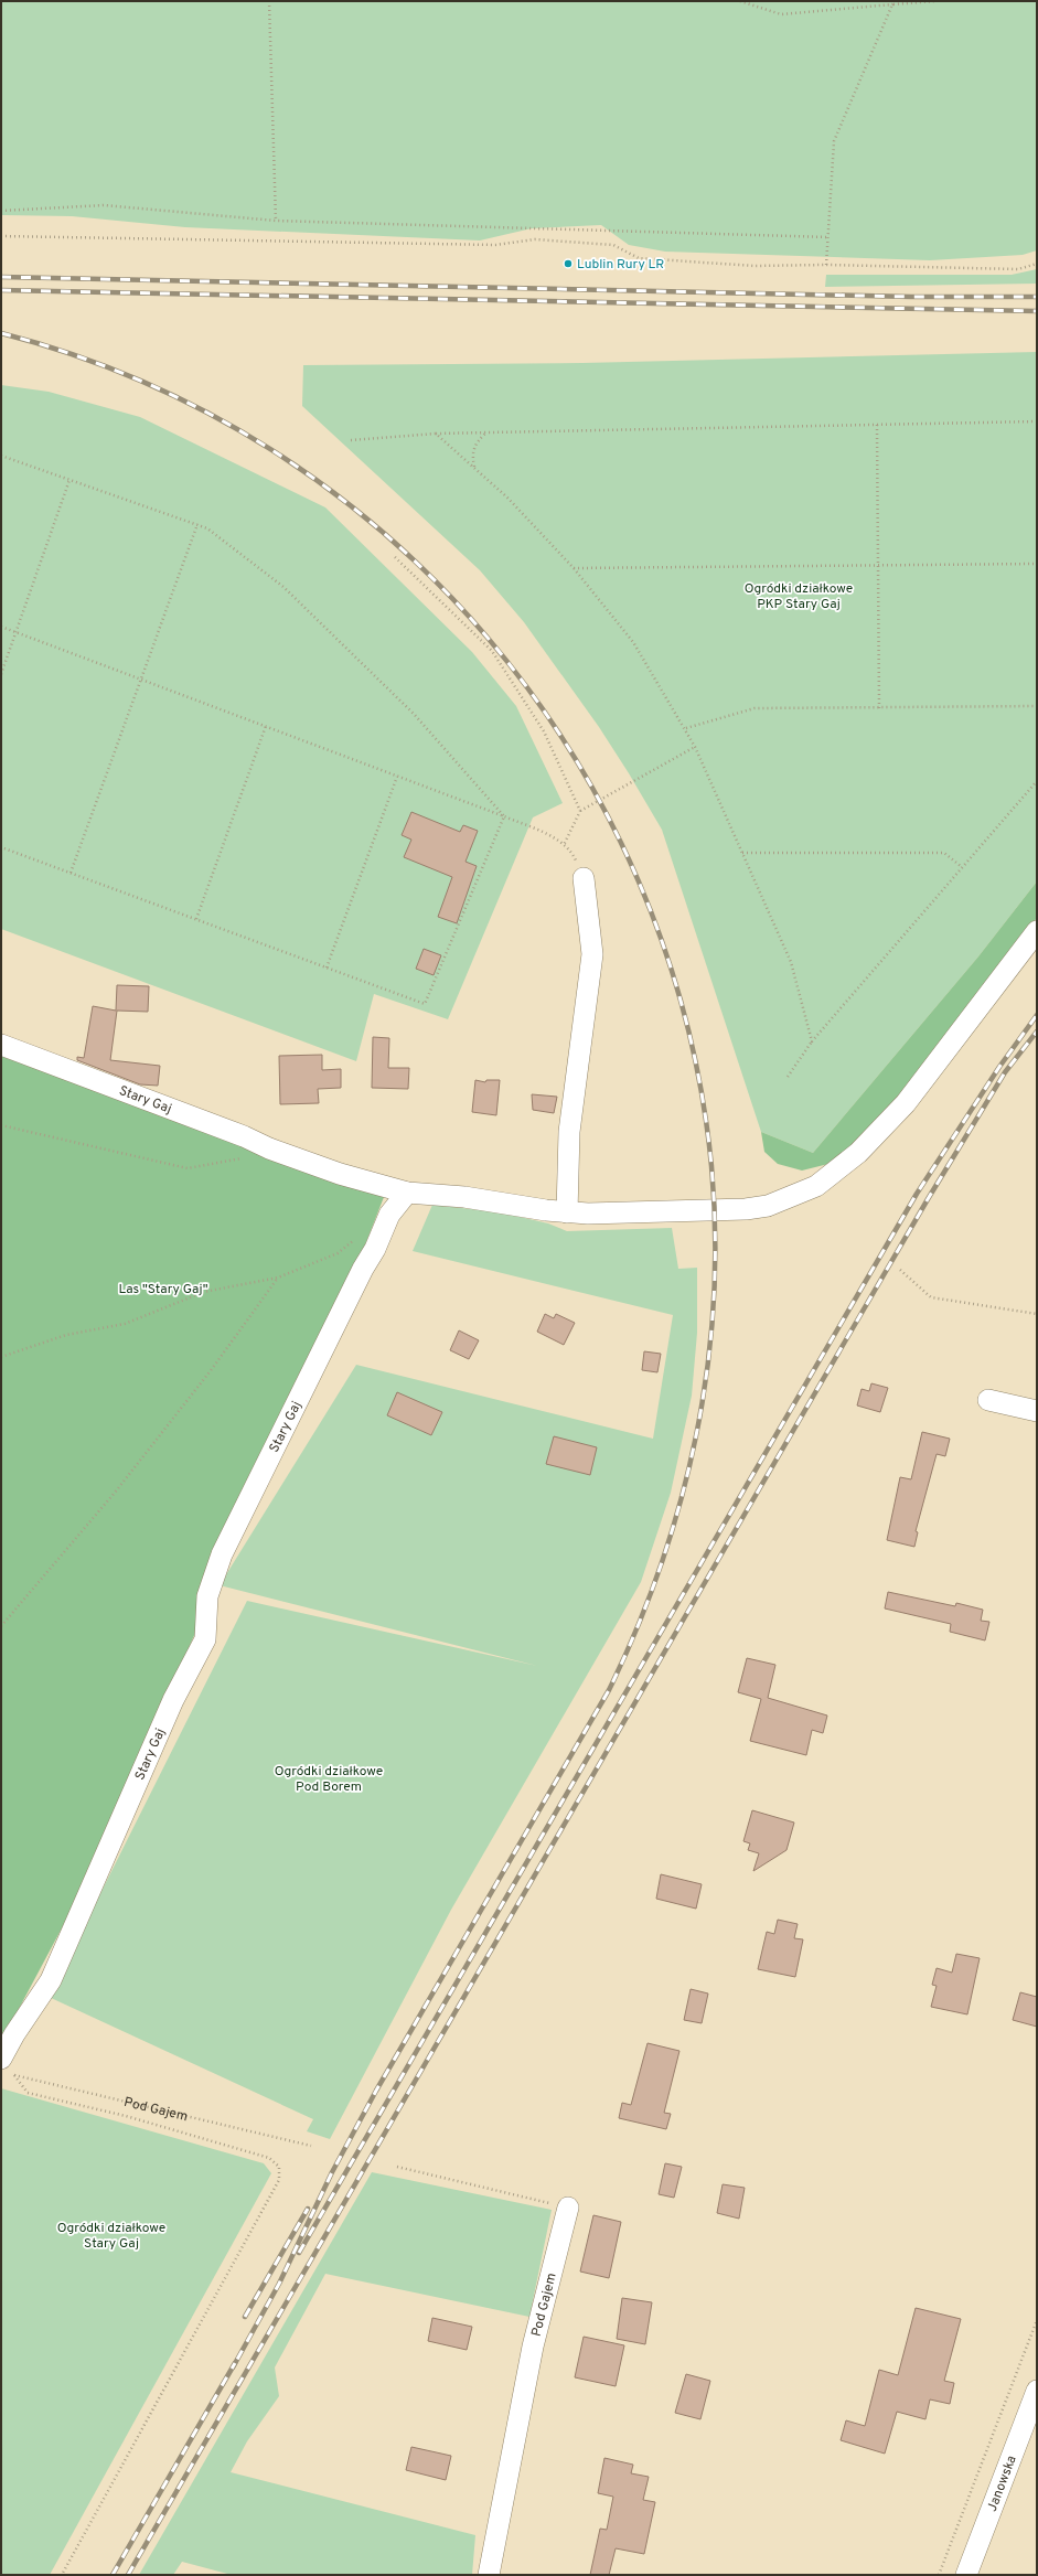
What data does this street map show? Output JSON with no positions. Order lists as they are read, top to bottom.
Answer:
{
  "streets": {
    "street": ["Stary Gaj", "Pod Gajem", "Janowska"]
  },
  "crossings": [
    ["Stary Gaj", "Pod Gajem"]
  ],
  "parks": [
    "Ogródki działkowe PKP Stary Gaj",
    "Las \"Stary Gaj\"",
    "Ogródki działkowe Pod Borem",
    "Ogródki działkowe Stary Gaj"
  ],
  "places": ["Lublin Rury LR"]
}
